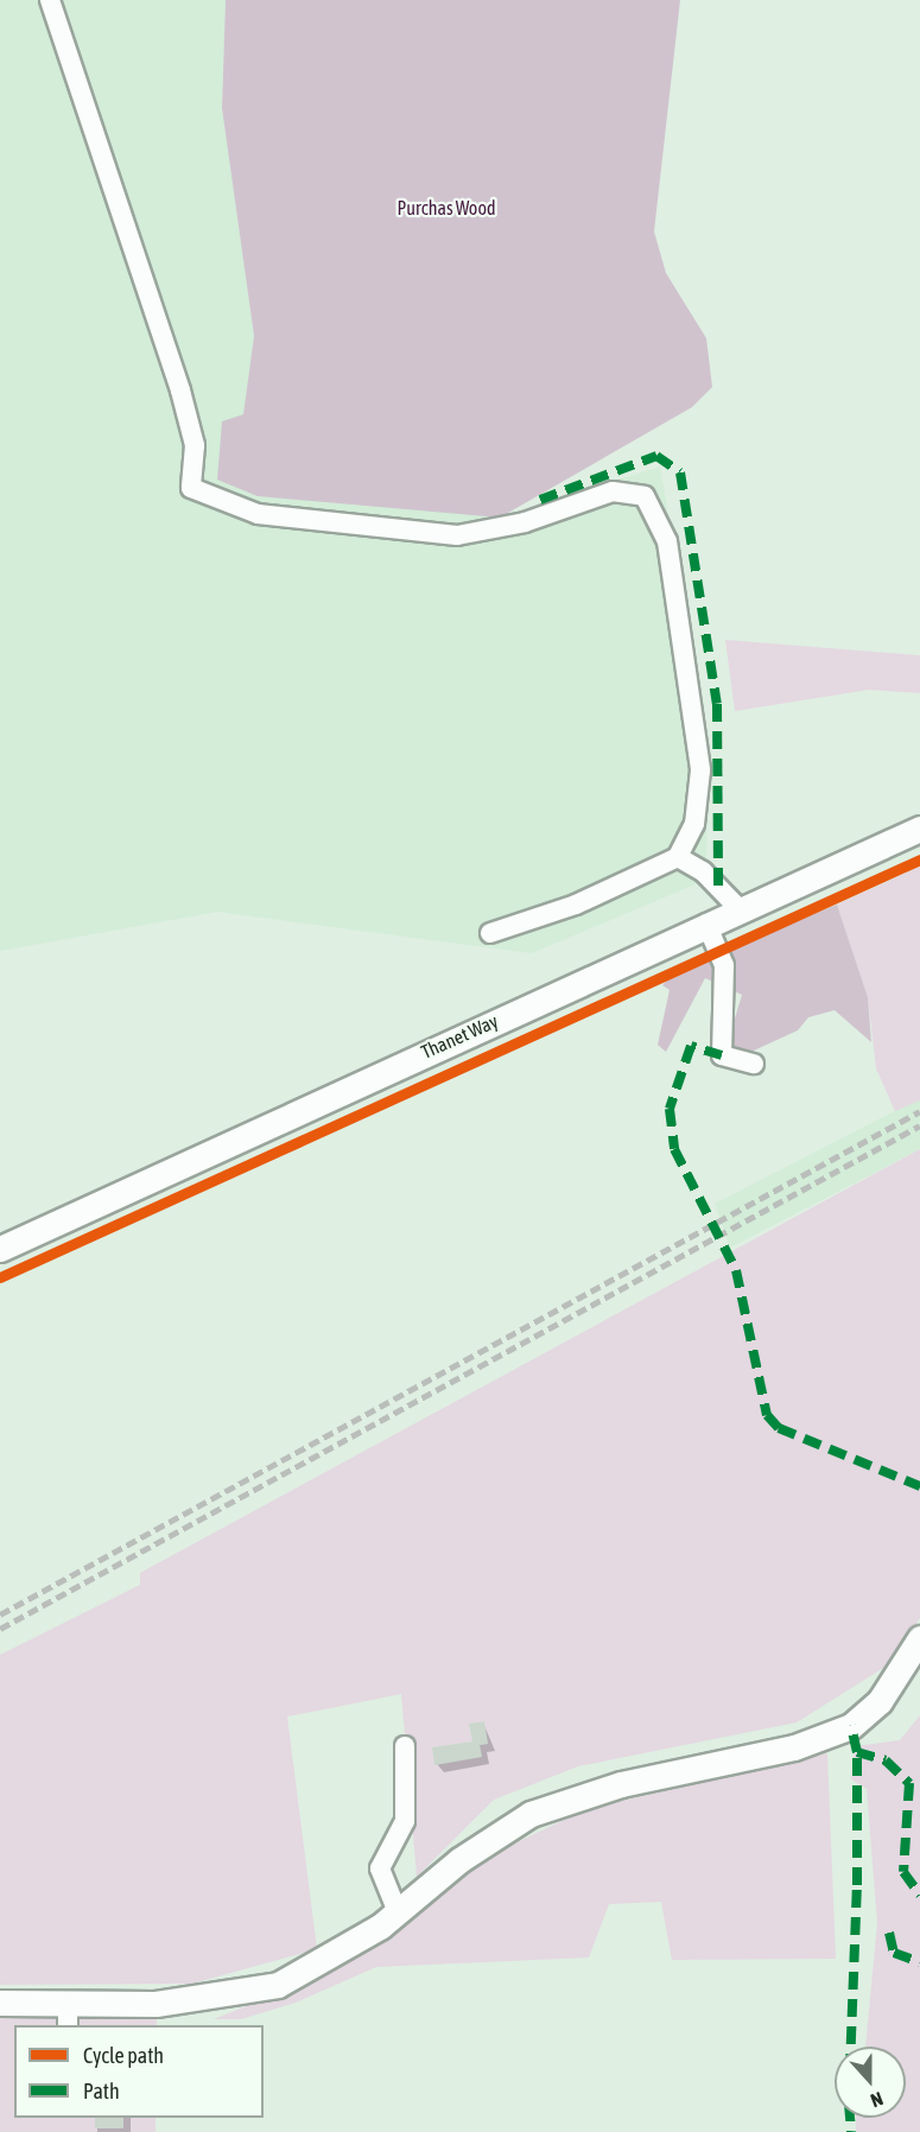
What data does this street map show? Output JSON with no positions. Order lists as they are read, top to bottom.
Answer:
{
  "streets": {
    "main road": ["Thanet Way"]
  },
  "parks": ["Purchas Wood"],
  "legend": ["Cycle path", "Path"],
  "north": "bottom"
}
